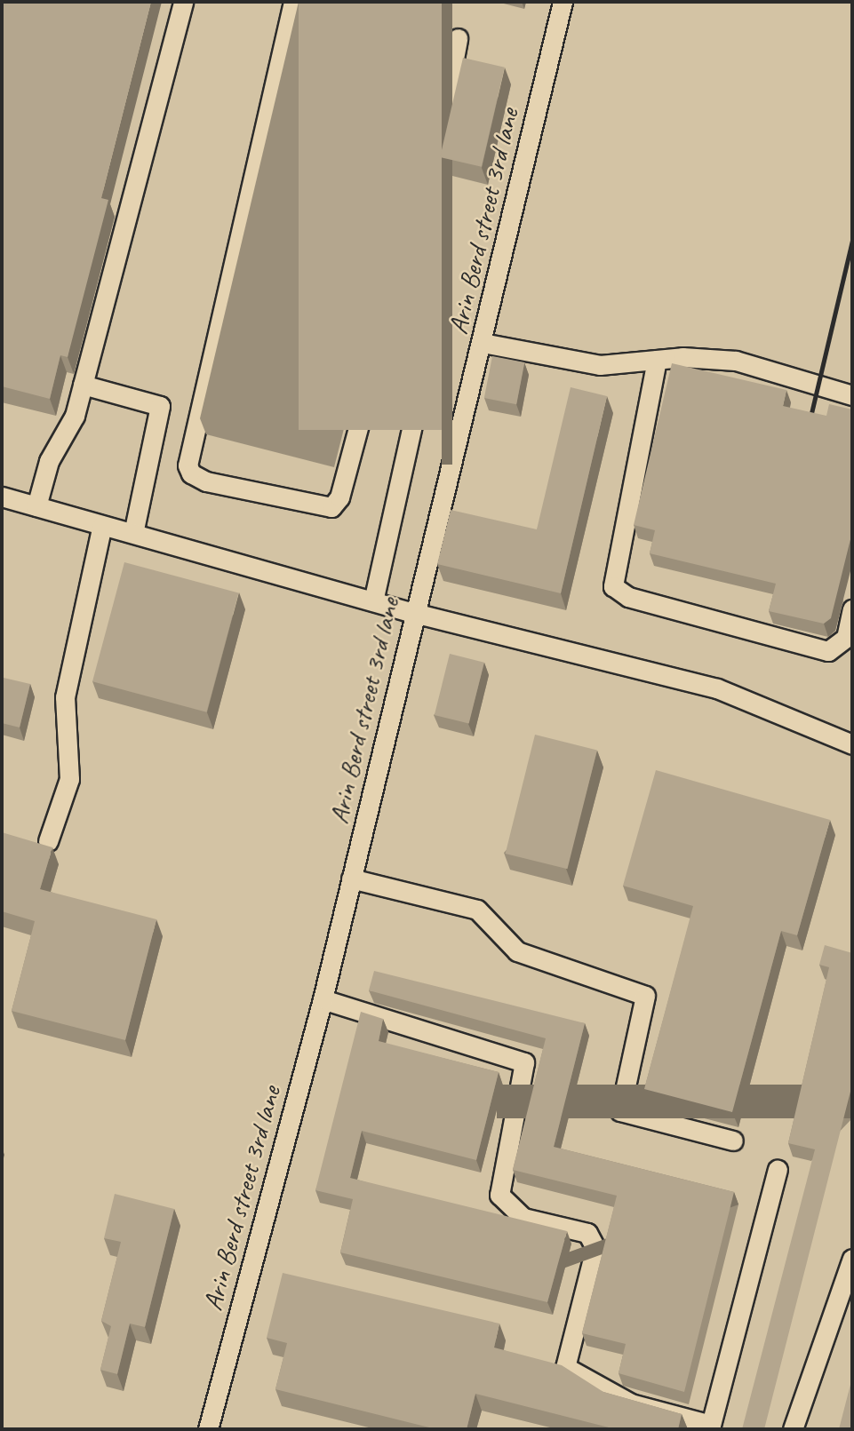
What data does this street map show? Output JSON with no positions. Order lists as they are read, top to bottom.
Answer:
{
  "streets": {
    "street": ["Arin Berd street 3rd lane"]
  }
}
